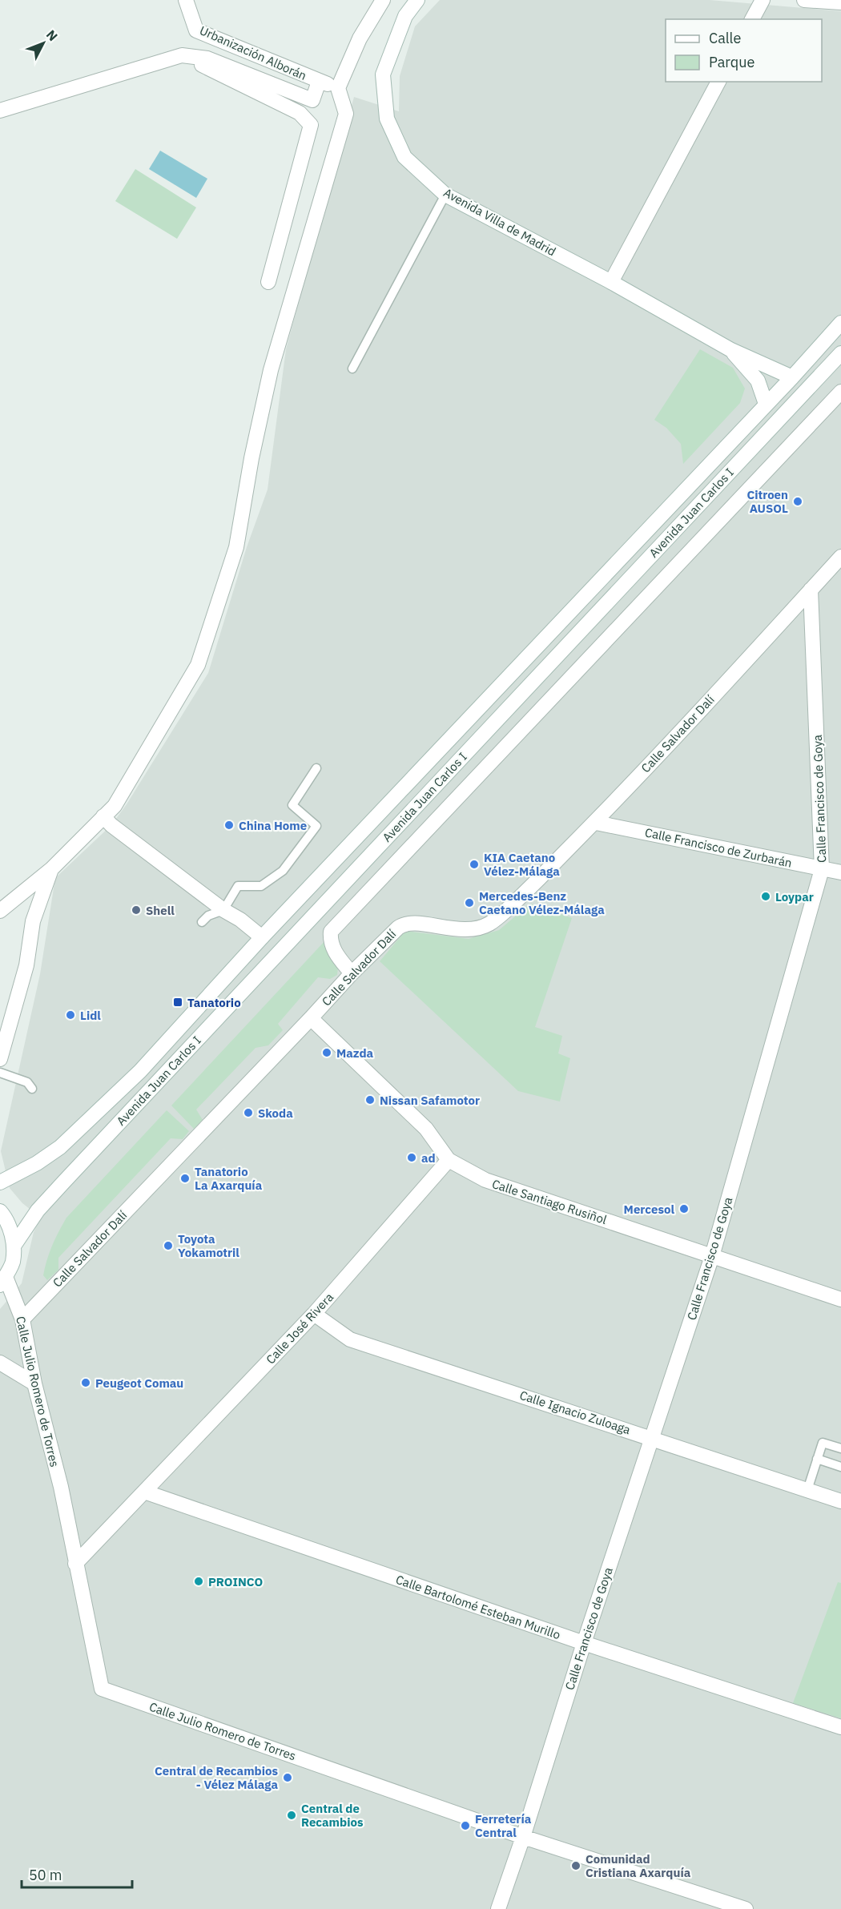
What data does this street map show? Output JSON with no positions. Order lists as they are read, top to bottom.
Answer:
{
  "streets": {
    "street": [
      "Urbanización Alborán",
      "Avenida Villa de Madrid",
      "Avenida Juan Carlos I",
      "Calle Salvador Dalí",
      "Calle Francisco de Goya",
      "Calle Francisco de Zurbarán",
      "Calle Santiago Rusiñol",
      "Calle José Rivera",
      "Calle Julio Romero de Torres",
      "Calle Ignacio Zuloaga",
      "Calle Bartolomé Esteban Murillo"
    ]
  },
  "crossings": [
    ["Calle Salvador Dalí", "Calle Francisco de Goya"],
    ["Calle Salvador Dalí", "Calle Francisco de Zurbarán"],
    ["Calle Salvador Dalí", "Calle Santiago Rusiñol"],
    ["Calle Salvador Dalí", "Calle Julio Romero de Torres"],
    ["Calle Francisco de Goya", "Calle Francisco de Zurbarán"],
    ["Calle Francisco de Goya", "Calle Santiago Rusiñol"],
    ["Calle Francisco de Goya", "Calle Julio Romero de Torres"],
    ["Calle Francisco de Goya", "Calle Ignacio Zuloaga"],
    ["Calle Francisco de Goya", "Calle Bartolomé Esteban Murillo"],
    ["Calle Santiago Rusiñol", "Calle José Rivera"],
    ["Calle José Rivera", "Calle Julio Romero de Torres"],
    ["Calle José Rivera", "Calle Ignacio Zuloaga"],
    ["Calle José Rivera", "Calle Bartolomé Esteban Murillo"]
  ],
  "places": {
    "other": [
      "Citroen AUSOL",
      "China Home",
      "KIA Caetano Vélez-Málaga",
      "Loypar",
      "Mercedes-Benz Caetano Vélez-Málaga",
      "Shell",
      "Lidl",
      "Mazda",
      "Nissan Safamotor",
      "Skoda",
      "ad",
      "Tanatorio La Axarquía",
      "Mercesol",
      "Toyota Yokamotril",
      "Peugeot Comau",
      "PROINCO",
      "Central de Recambios - Vélez Málaga",
      "Central de Recambios",
      "Ferretería Central",
      "Comunidad Cristiana Axarquía"
    ],
    "transit": ["Tanatorio"]
  },
  "legend": ["Calle", "Parque"],
  "scale_bar": "50 m",
  "north": "top right"
}
